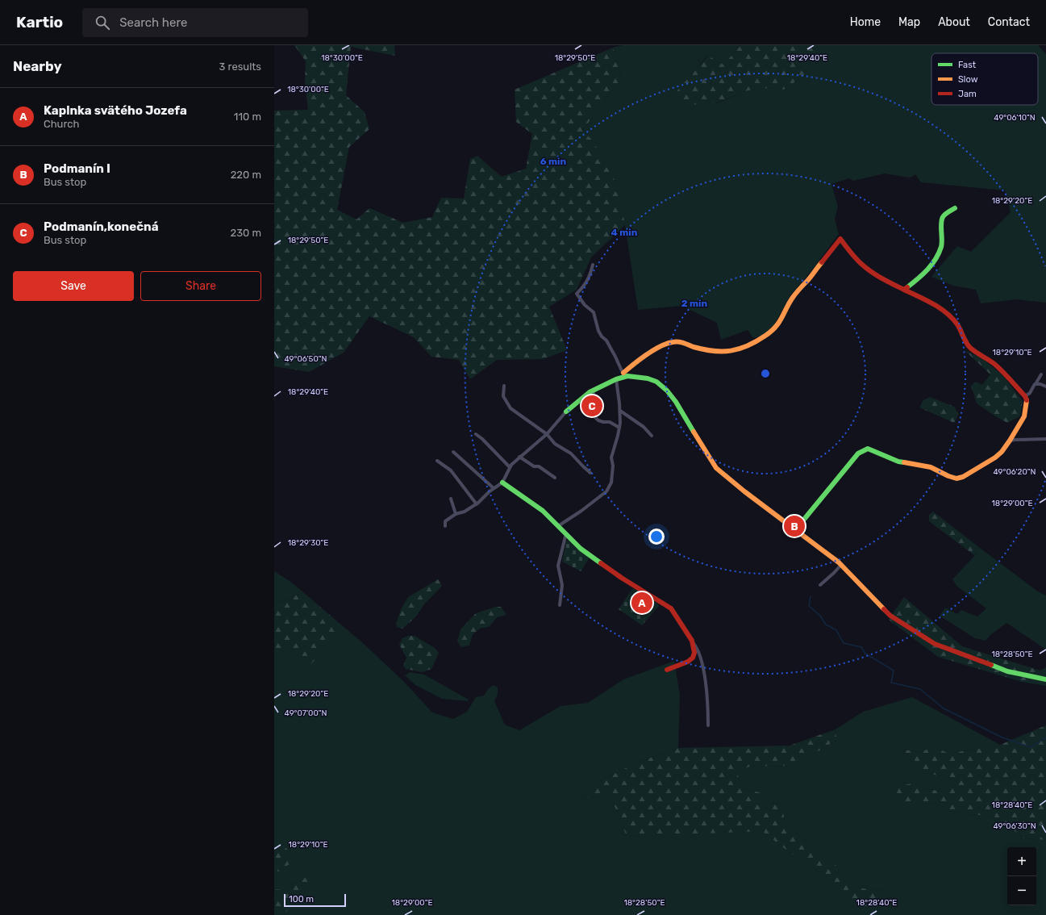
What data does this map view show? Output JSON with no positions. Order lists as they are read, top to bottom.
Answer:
{
  "legend": ["Fast", "Slow", "Jam"],
  "scale_bar": "100 m",
  "page": {
    "header": "Kartio",
    "search": "Search here",
    "nav": [
      "Home",
      "Map",
      "About",
      "Contact"
    ],
    "heading": ["Nearby", "3 results"],
    "list": [
      {
        "mark": "A",
        "name": "Kaplnka svätého Jozefa",
        "note": "Church",
        "value": "110 m"
      },
      {
        "mark": "B",
        "name": "Podmanín I",
        "note": "Bus stop",
        "value": "220 m"
      },
      {
        "mark": "C",
        "name": "Podmanín,konečná",
        "note": "Bus stop",
        "value": "230 m"
      }
    ],
    "buttons": ["Save", "Share"],
    "pins": ["C", "B", "A"],
    "map_buttons": ["+", "−"],
    "scale": "100 m"
  },
  "coordinates": [
    "18°30'00\"E",
    "18°29'50\"E",
    "18°29'40\"E",
    "49°06'10\"N",
    "18°29'20\"E",
    "18°29'10\"E",
    "49°06'50\"N",
    "49°06'20\"N",
    "18°29'00\"E",
    "18°29'30\"E",
    "18°28'50\"E",
    "49°07'00\"N",
    "18°28'40\"E",
    "49°06'30\"N"
  ],
  "rings": ["6 min", "4 min", "2 min"]
}
